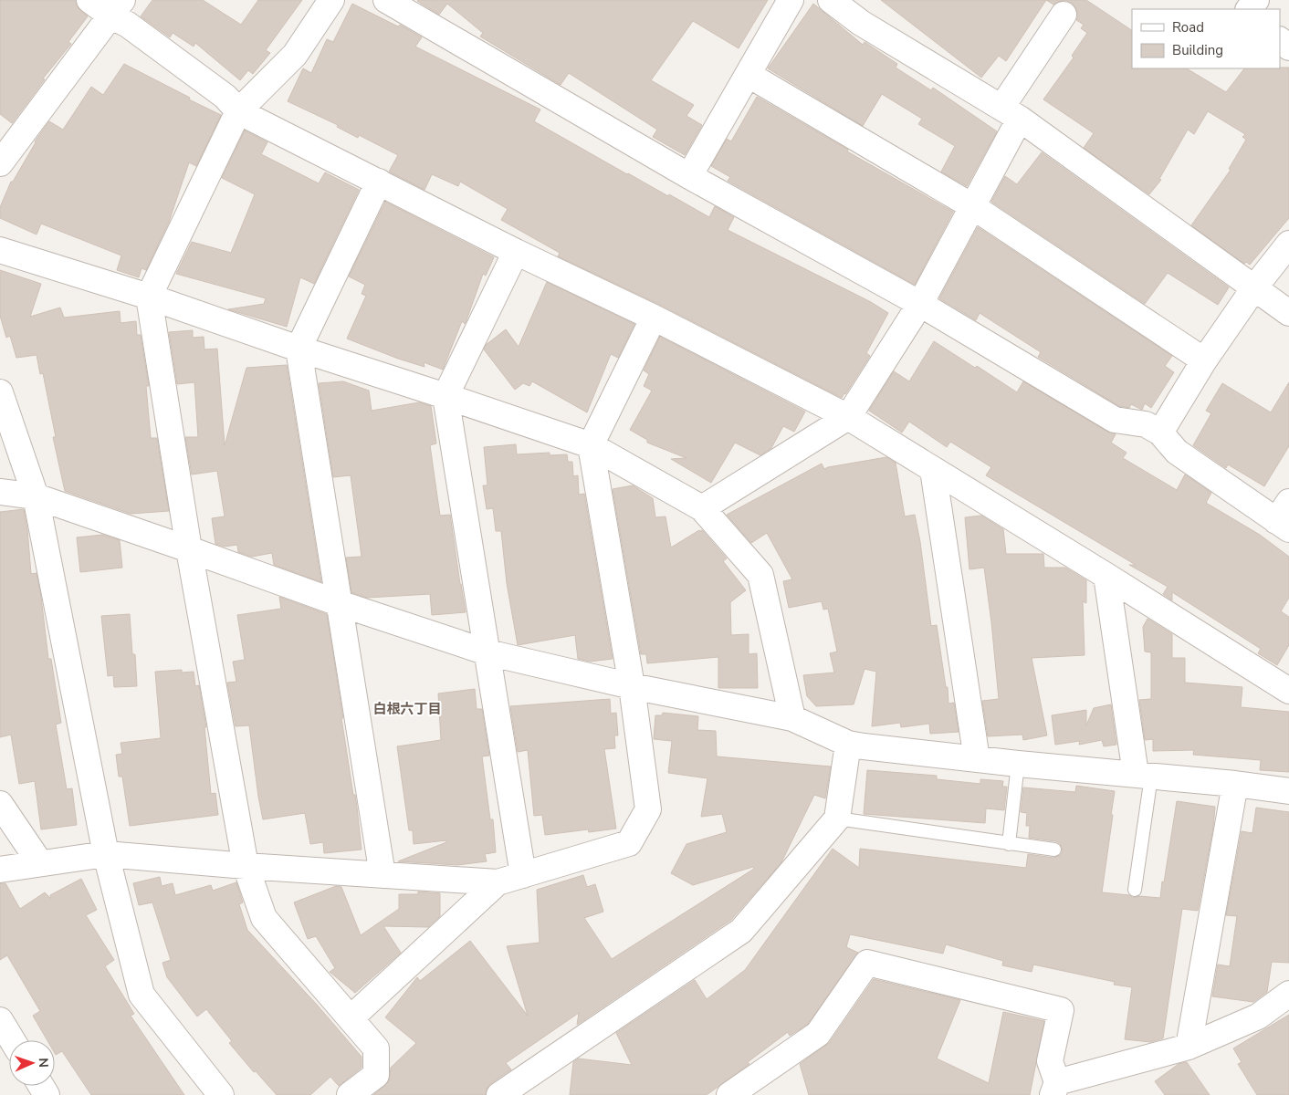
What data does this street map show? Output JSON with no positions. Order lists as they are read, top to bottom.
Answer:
{
  "districts": ["白根六丁目"],
  "legend": ["Road", "Building"],
  "north": "right"
}
